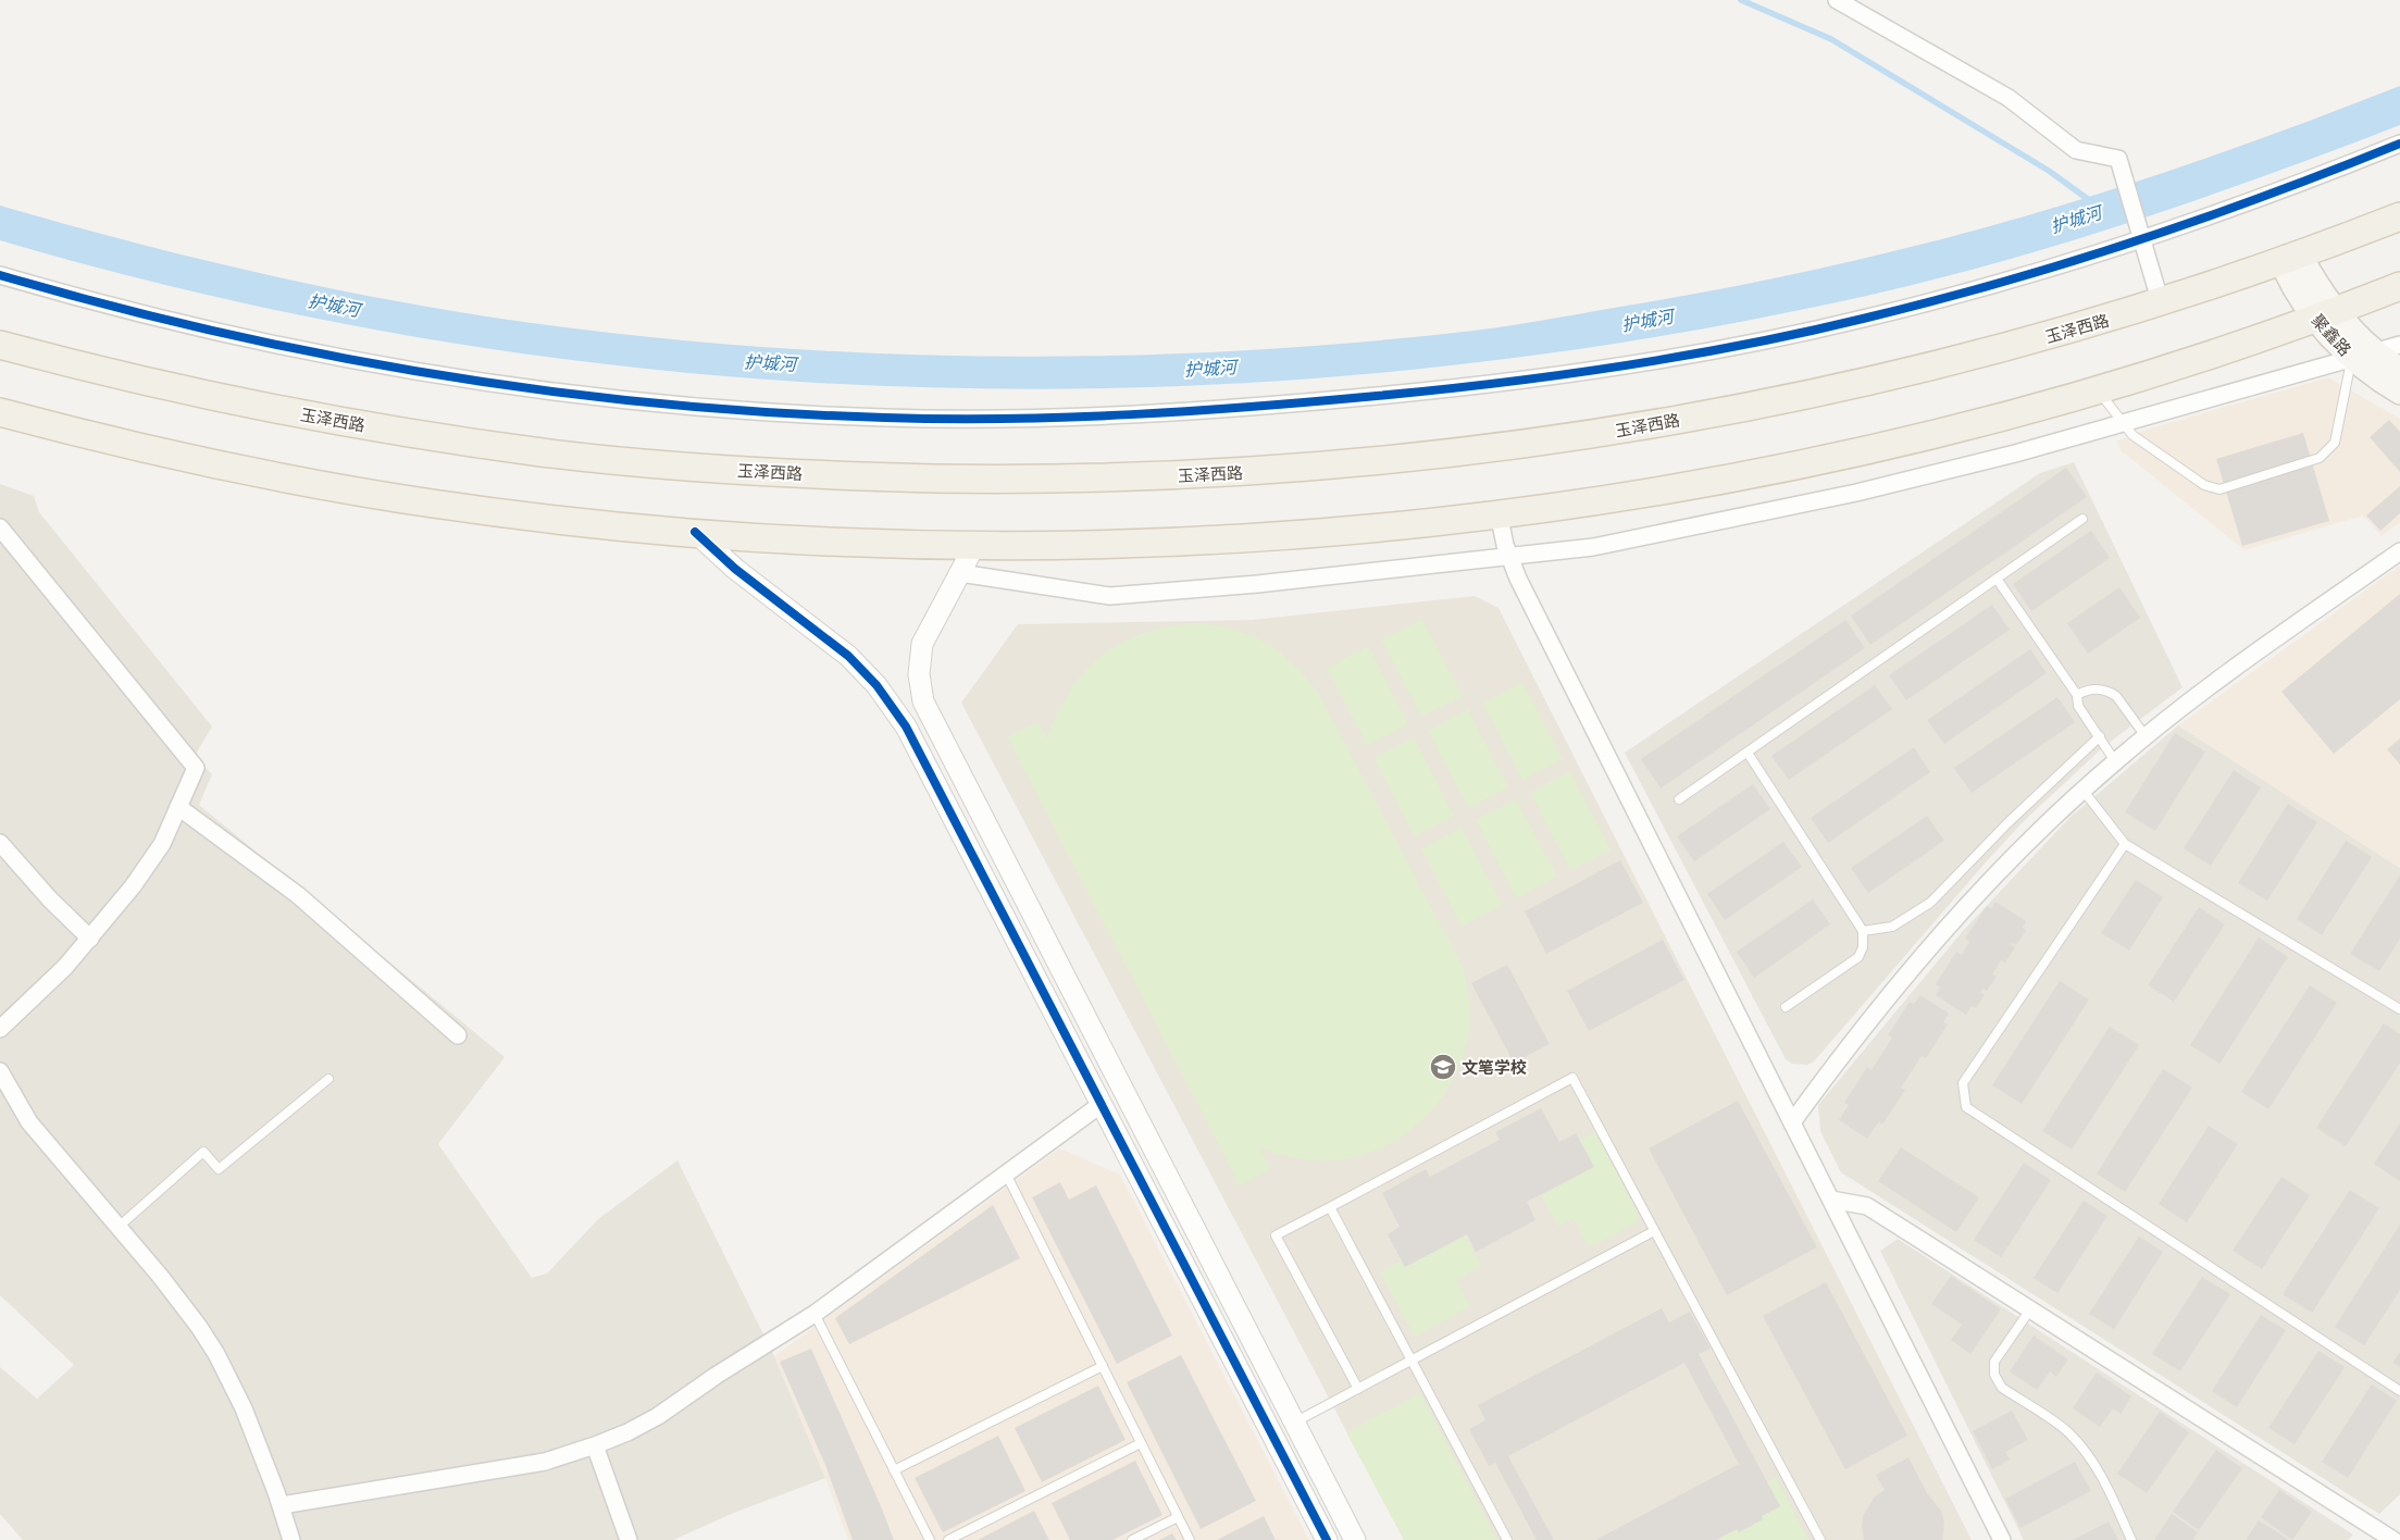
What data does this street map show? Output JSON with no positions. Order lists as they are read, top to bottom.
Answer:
{
  "streets": {
    "main road": ["玉泽西路", "聚鑫路"]
  },
  "crossings": [
    ["玉泽西路", "聚鑫路"]
  ],
  "water": ["护城河"],
  "places": {
    "school or university": ["文笔学校"]
  }
}
